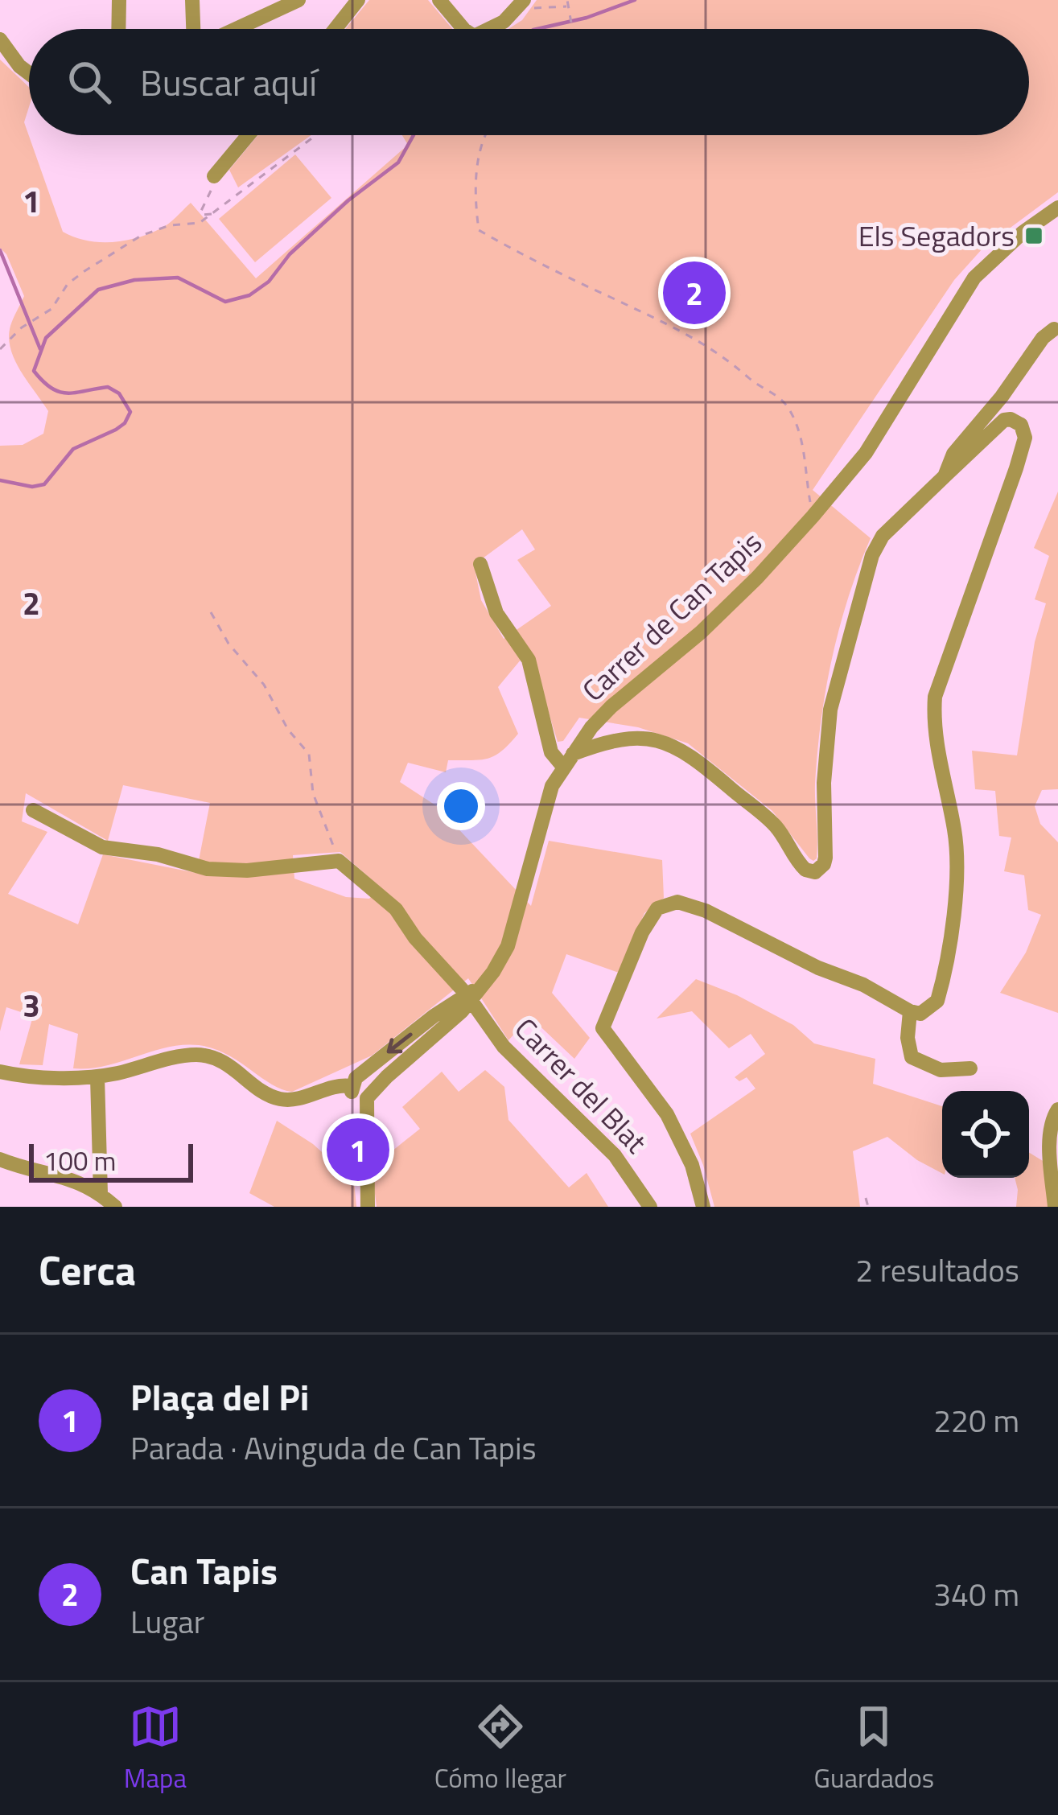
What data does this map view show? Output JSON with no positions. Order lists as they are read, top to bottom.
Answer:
{
  "streets": {
    "street": ["Carrer de Can Tapis", "Carrer del Blat"]
  },
  "crossings": [
    ["Carrer de Can Tapis", "Carrer del Blat"]
  ],
  "places": {
    "transit": ["Els Segadors"]
  },
  "scale_bar": "100 m",
  "page": {
    "search": "Buscar aquí",
    "pins": ["2", "1"],
    "scale": "100 m",
    "heading": ["Cerca", "2 resultados"],
    "list": [
      {
        "mark": "1",
        "name": "Plaça del Pi",
        "note": "Parada · Avinguda de Can Tapis",
        "value": "220 m"
      },
      {
        "mark": "2",
        "name": "Can Tapis",
        "note": "Lugar",
        "value": "340 m"
      }
    ],
    "nav": ["Mapa", "Cómo llegar", "Guardados"]
  },
  "grid": {
    "rows": ["1", "2", "3"]
  }
}
